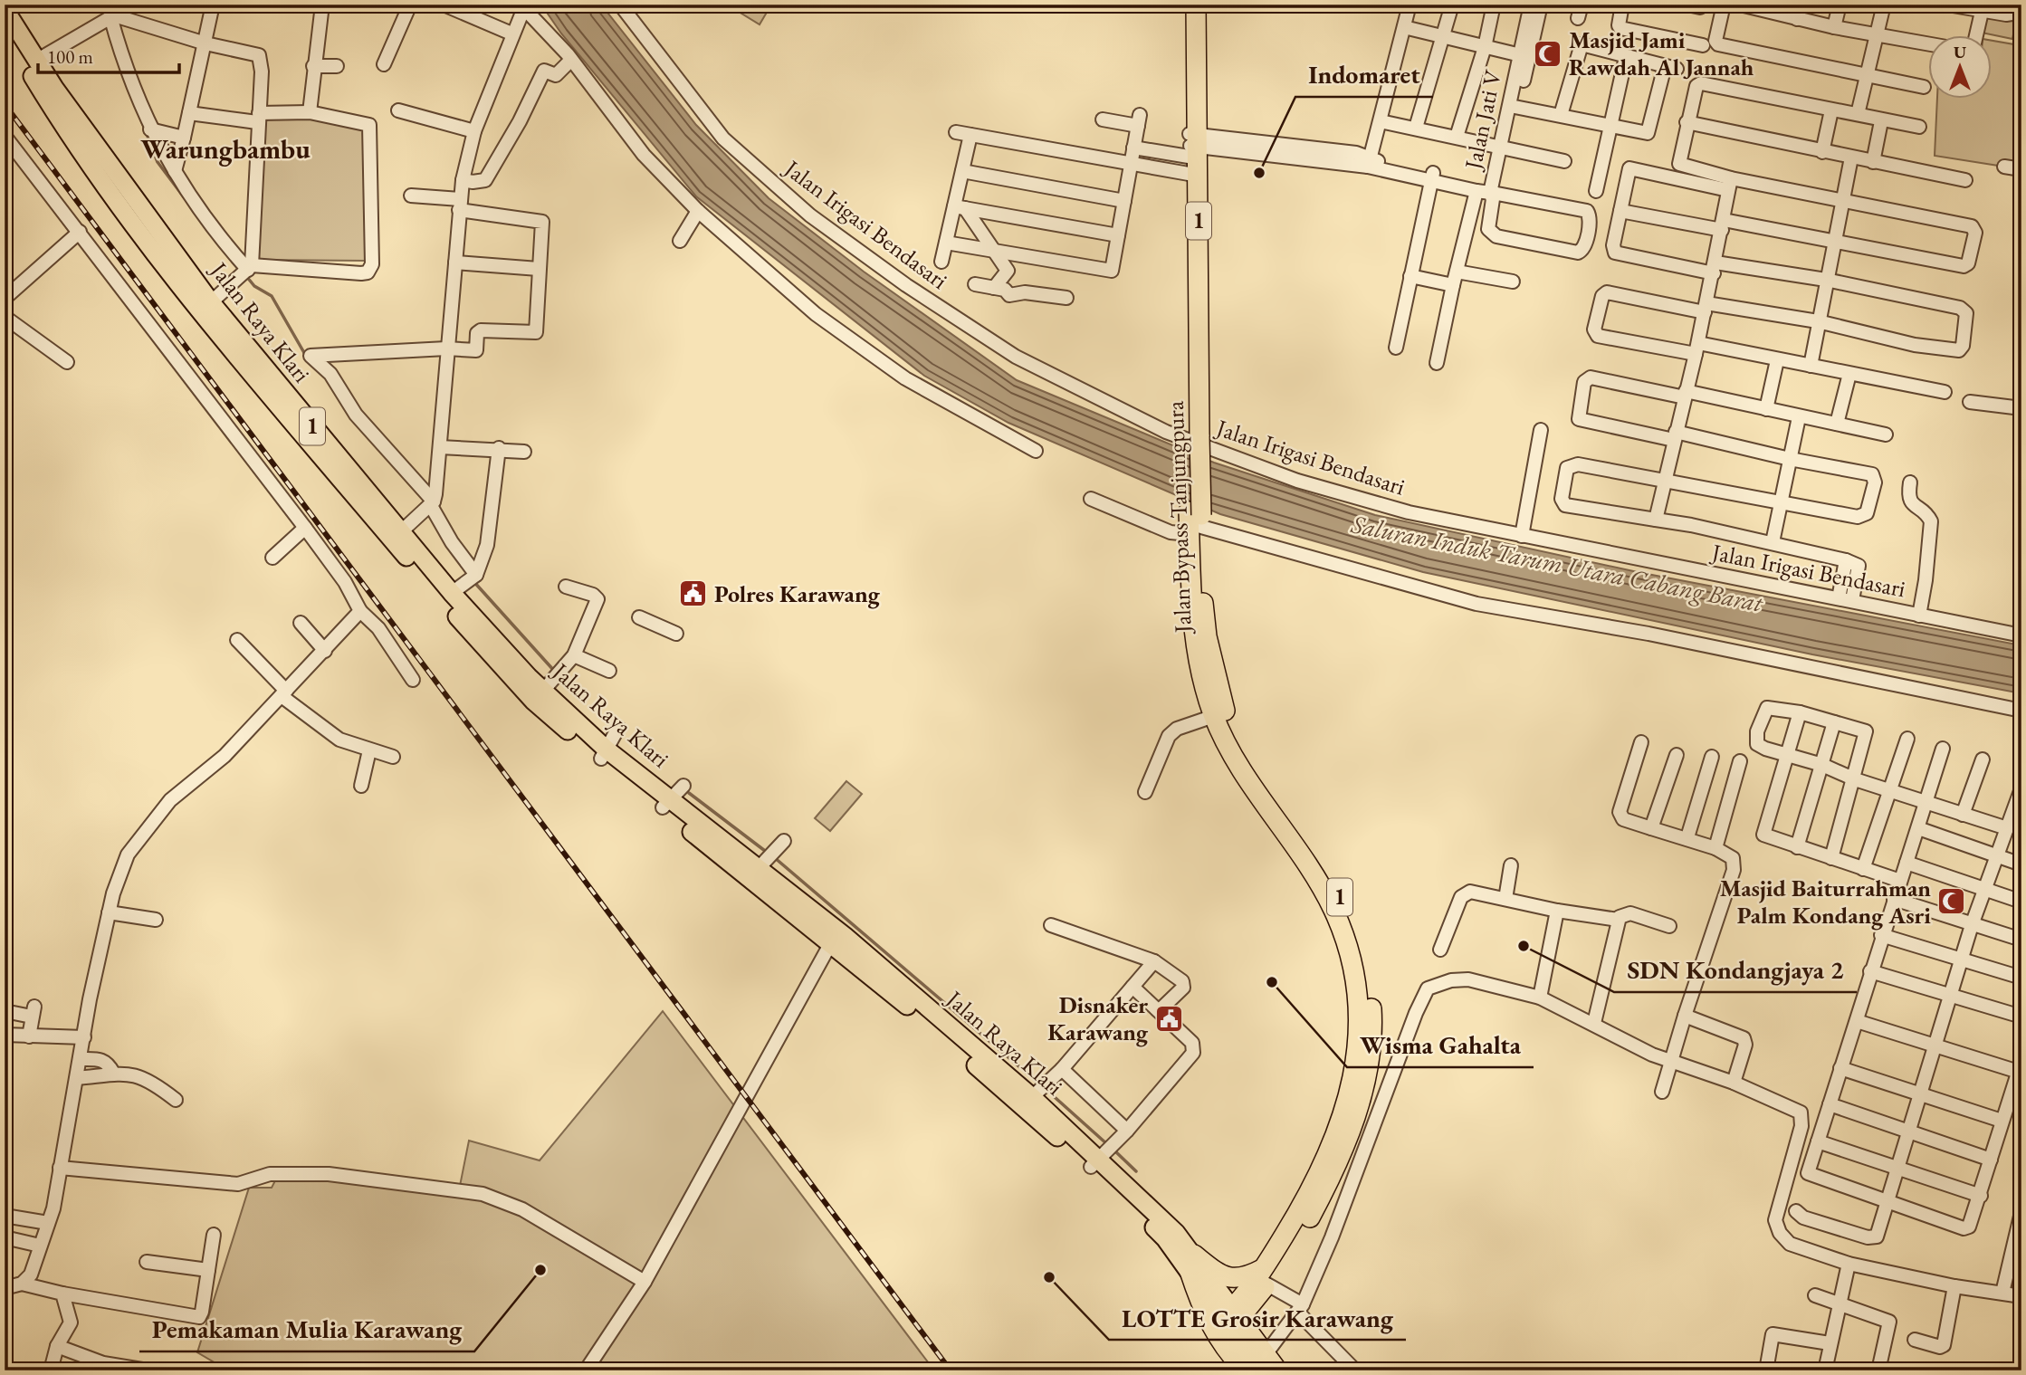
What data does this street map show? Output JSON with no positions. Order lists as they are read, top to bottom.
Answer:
{
  "streets": {
    "highway": ["1", "Jalan Raya Klari", "Jalan Bypass Tanjungpura"],
    "street": ["Jalan Jati V", "Jalan Irigasi Bendasari"]
  },
  "crossings": [
    ["Jalan Raya Klari", "Jalan Bypass Tanjungpura"]
  ],
  "districts": ["Warungbambu"],
  "water": ["Saluran Induk Tarum Utara Cabang Barat"],
  "places": {
    "mosque": ["Masjid Jami Rawdah Al Jannah", "Masjid Baiturrahman Palm Kondang Asri"],
    "other": [
      "Indomaret",
      "SDN Kondangjaya 2",
      "Wisma Gahalta",
      "Pemakaman Mulia Karawang",
      "LOTTE Grosir Karawang"
    ],
    "public building": ["Polres Karawang", "Disnaker Karawang"]
  },
  "scale_bar": "100 m",
  "north": "top"
}
